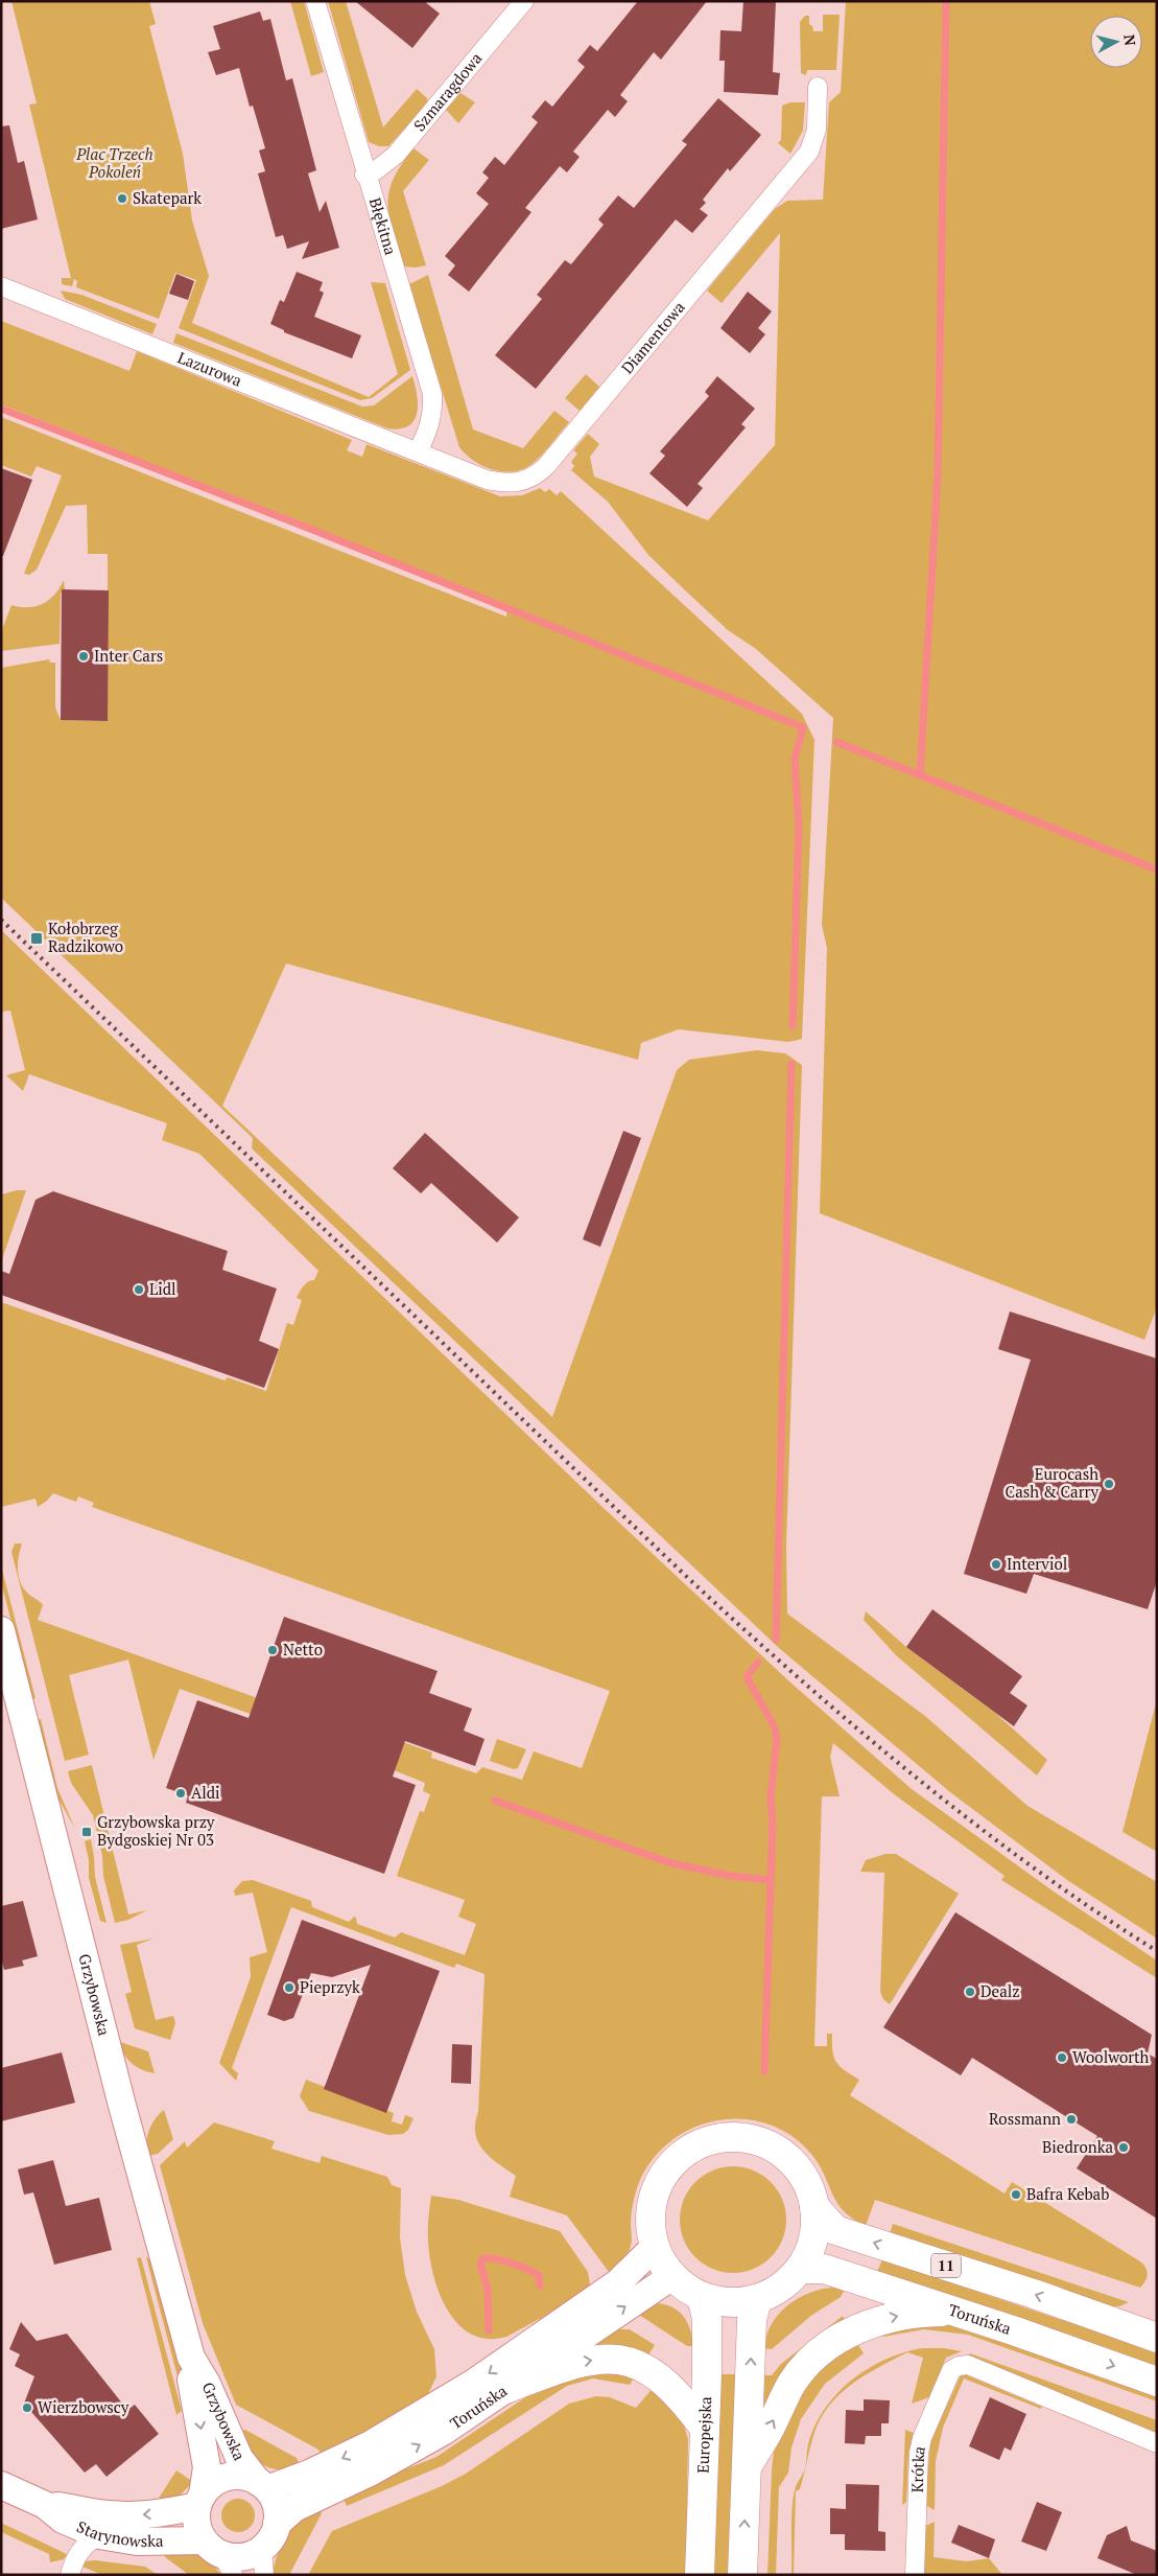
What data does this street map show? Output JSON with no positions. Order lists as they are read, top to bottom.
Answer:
{
  "streets": {
    "main road": ["11", "Toruńska", "Europejska"],
    "street": [
      "Szmaragdowa",
      "Błękitna",
      "Diamentowa",
      "Lazurowa",
      "Grzybowska",
      "Krótka",
      "Starynowska"
    ]
  },
  "crossings": [
    ["Szmaragdowa", "Błękitna"],
    ["Błękitna", "Diamentowa"],
    ["Błękitna", "Lazurowa"],
    ["Diamentowa", "Lazurowa"],
    ["Grzybowska", "Toruńska"],
    ["Grzybowska", "Starynowska"],
    ["11", "Toruńska"],
    ["11", "Europejska"],
    ["Toruńska", "Europejska"],
    ["Toruńska", "Starynowska"]
  ],
  "parks": ["Plac Trzech Pokoleń"],
  "places": {
    "other": [
      "Skatepark",
      "Inter Cars",
      "Lidl",
      "Eurocash Cash & Carry",
      "Interviol",
      "Netto",
      "Aldi",
      "Pieprzyk",
      "Dealz",
      "Woolworth",
      "Rossmann",
      "Biedronka",
      "Bafra Kebab",
      "Wierzbowscy"
    ],
    "transit": ["Kołobrzeg Radzikowo", "Grzybowska przy Bydgoskiej Nr 03"]
  },
  "north": "right"
}
